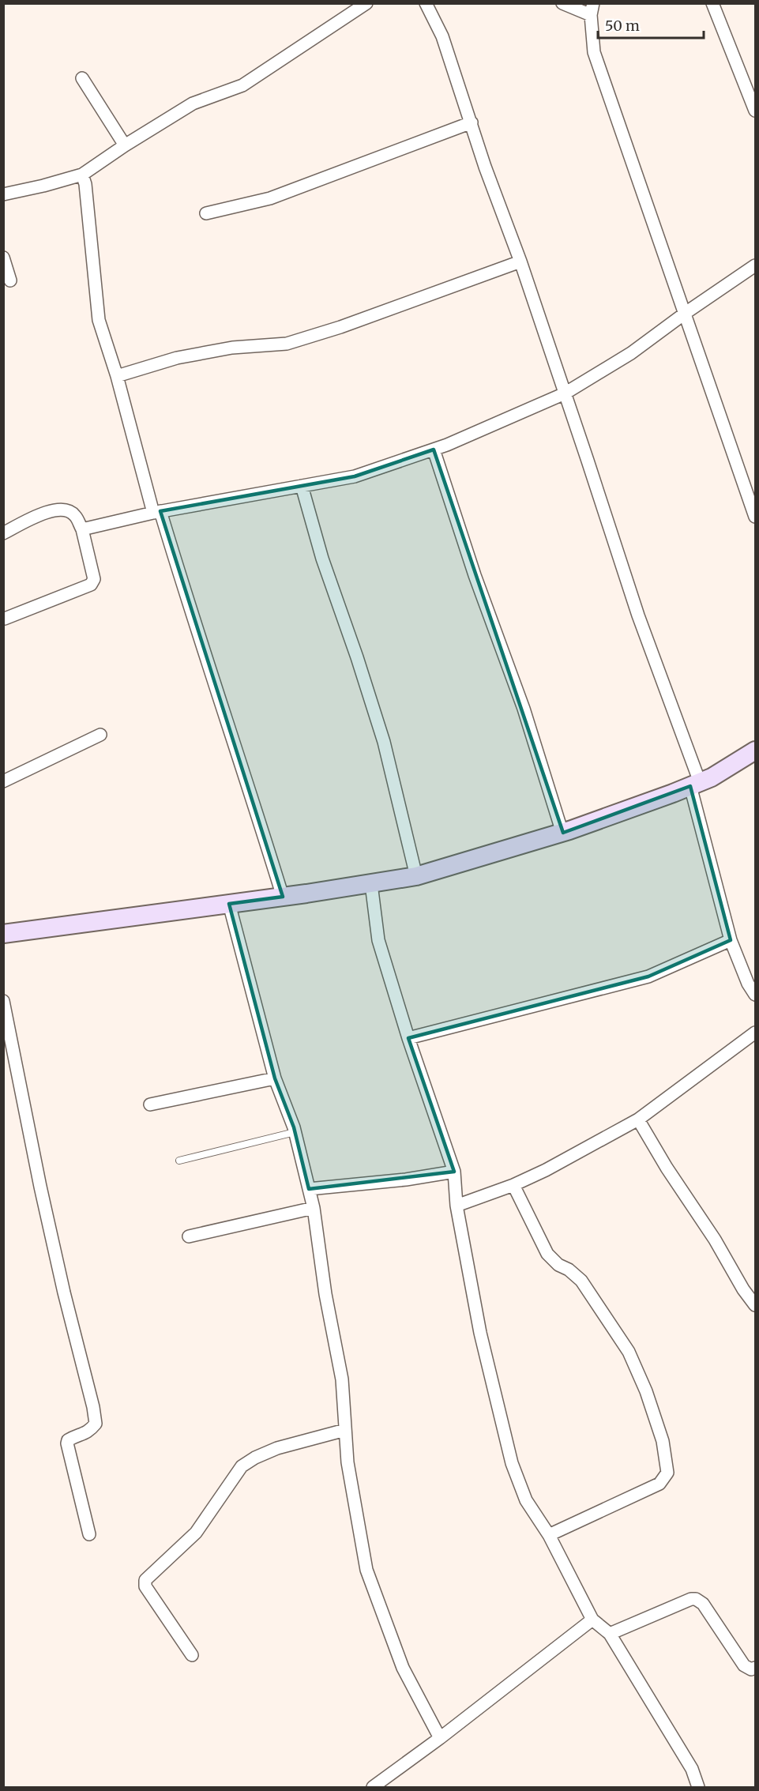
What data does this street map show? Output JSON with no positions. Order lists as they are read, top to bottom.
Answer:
{
  "scale_bar": "50 m"
}
